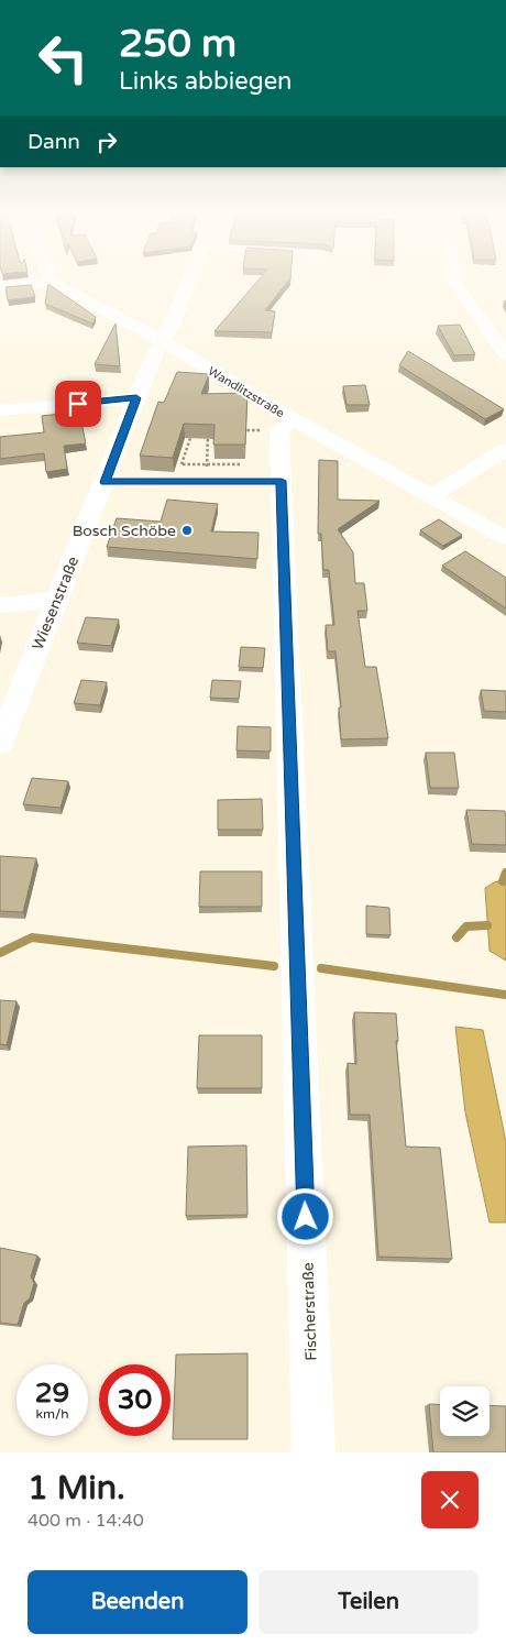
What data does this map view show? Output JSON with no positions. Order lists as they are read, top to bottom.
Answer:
{
  "streets": {
    "street": ["Wandlitzstraße", "Wiesenstraße", "Fischerstraße"]
  },
  "crossings": [
    ["Wandlitzstraße", "Wiesenstraße"],
    ["Wandlitzstraße", "Fischerstraße"]
  ],
  "places": ["Bosch Schöbe"],
  "page": {
    "turn": ["250 m", "Links abbiegen"],
    "then": "Dann",
    "speed": "29 km/h",
    "limit": "30",
    "heading": ["1 Min.", "400 m · 14:40"],
    "buttons": ["Beenden", "Teilen"]
  }
}
